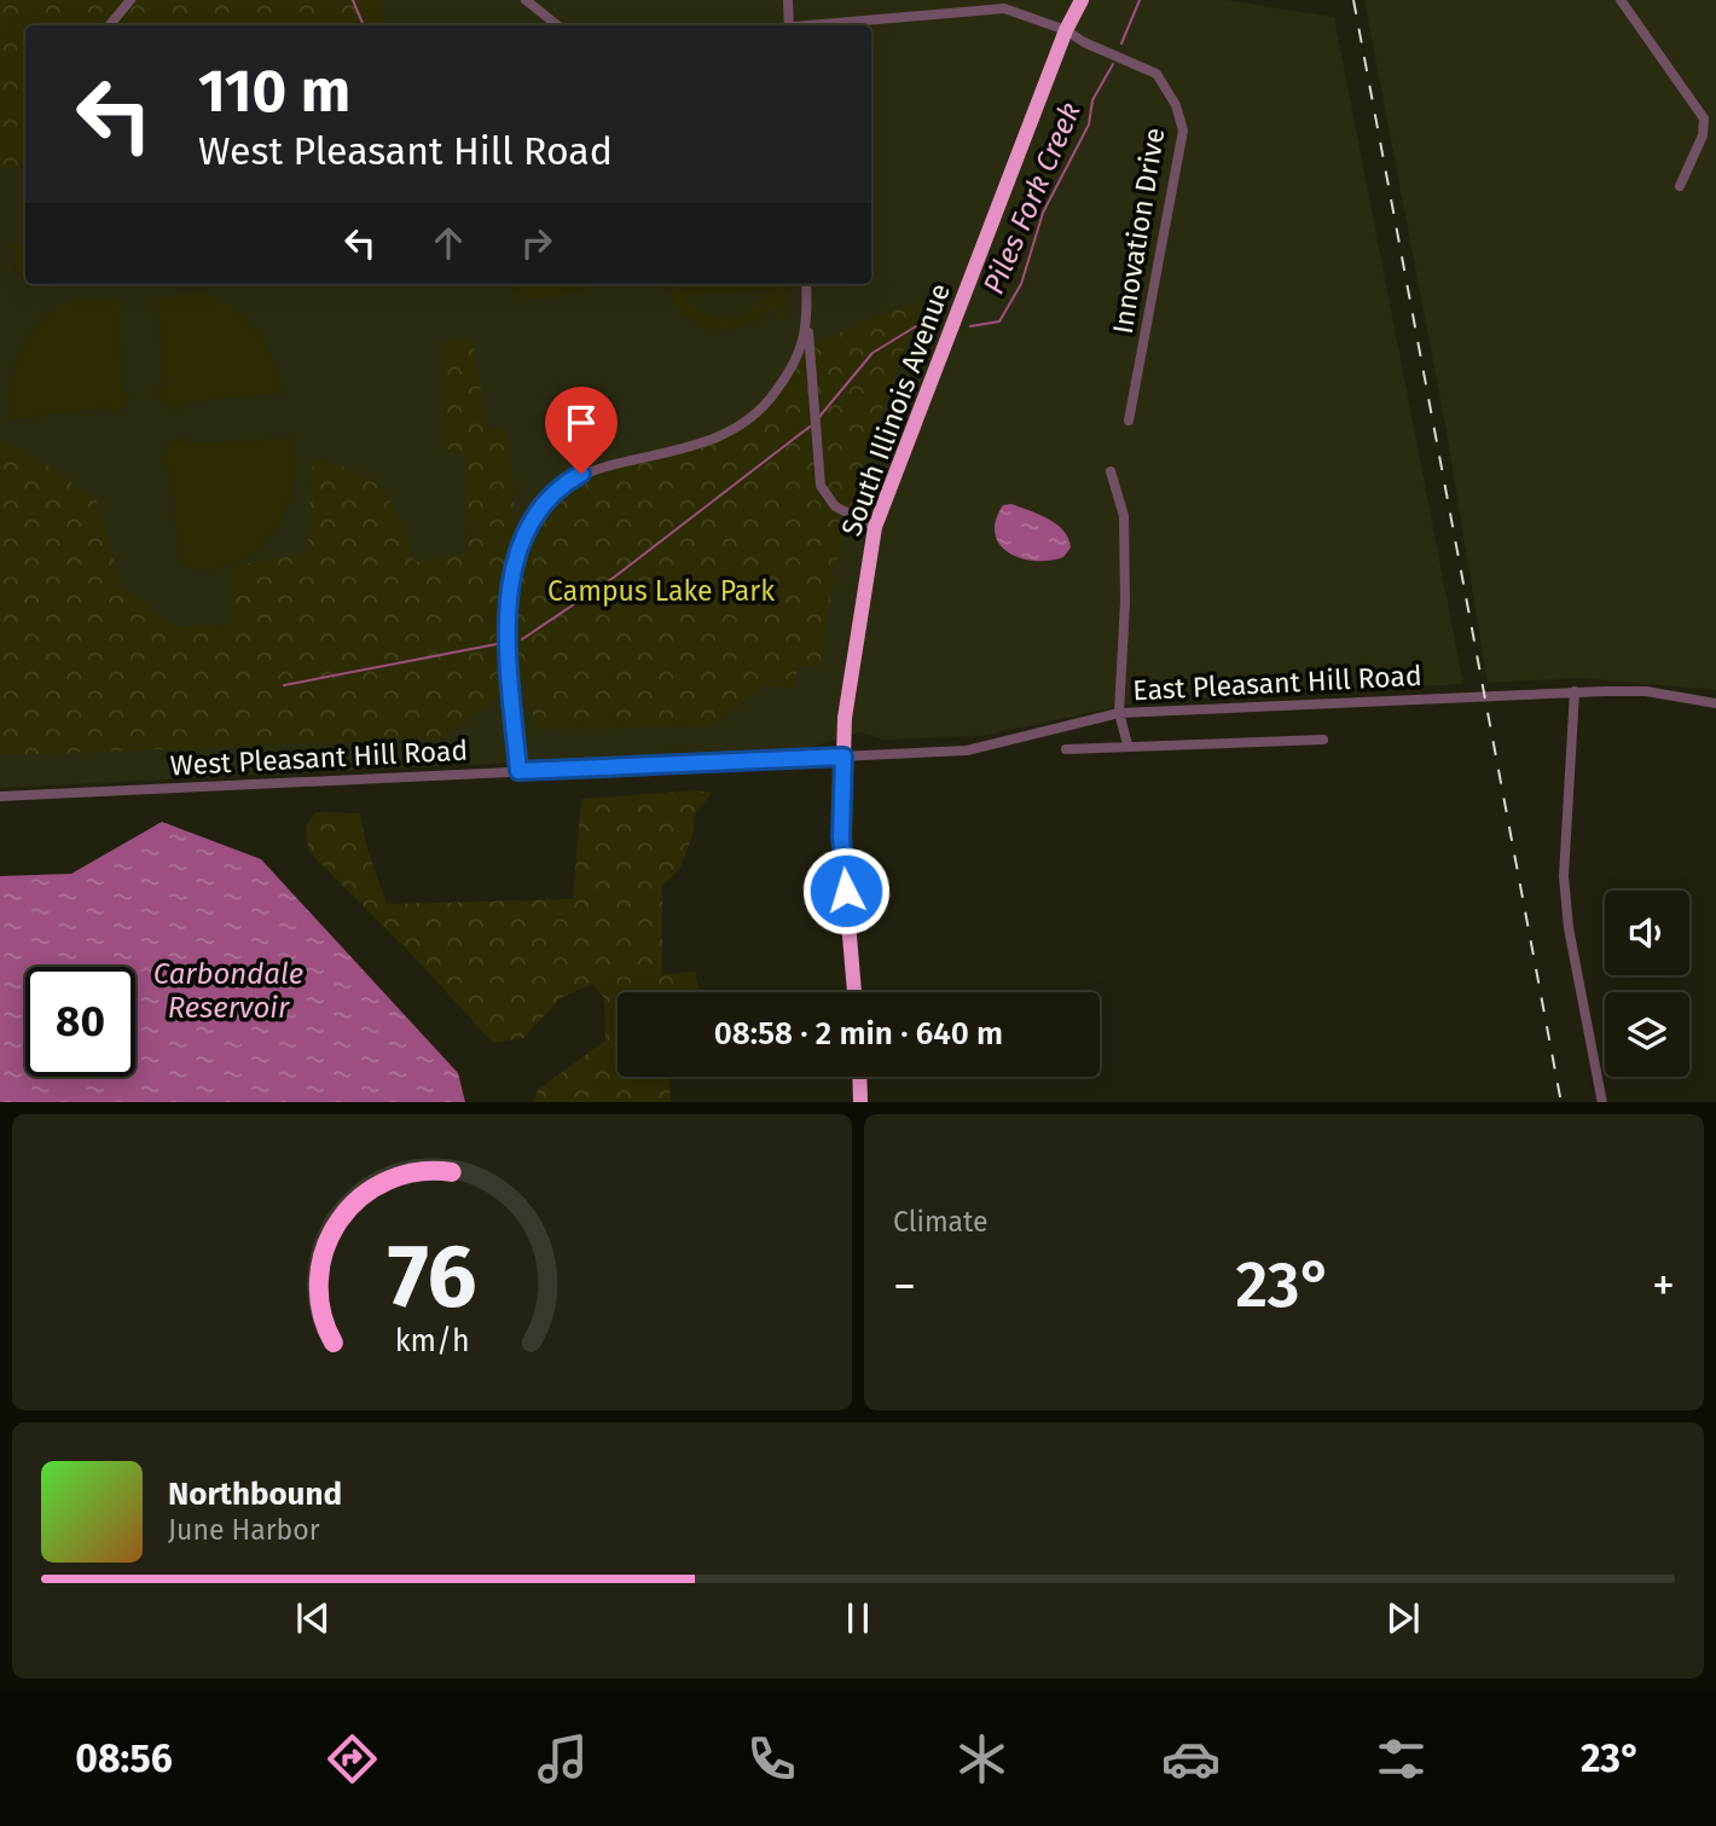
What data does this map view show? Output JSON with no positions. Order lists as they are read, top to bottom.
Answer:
{
  "streets": {
    "highway": ["South Illinois Avenue"],
    "street": ["Innovation Drive", "East Pleasant Hill Road", "West Pleasant Hill Road"]
  },
  "crossings": [
    ["Innovation Drive", "South Illinois Avenue"],
    ["South Illinois Avenue", "East Pleasant Hill Road"],
    ["South Illinois Avenue", "West Pleasant Hill Road"],
    ["East Pleasant Hill Road", "West Pleasant Hill Road"]
  ],
  "water": ["Piles Fork Creek", "Carbondale Reservoir"],
  "parks": ["Campus Lake Park"],
  "page": {
    "turn": ["110 m", "West Pleasant Hill Road"],
    "limit": "80",
    "trip": "08:58 · 2 min · 640 m",
    "tile": "Climate",
    "heat": ["−", "23°", "+"],
    "song": ["Northbound", "June Harbor"],
    "tabs": ["08:56", "23°"],
    "gauge": ["76", "km/h"]
  }
}
